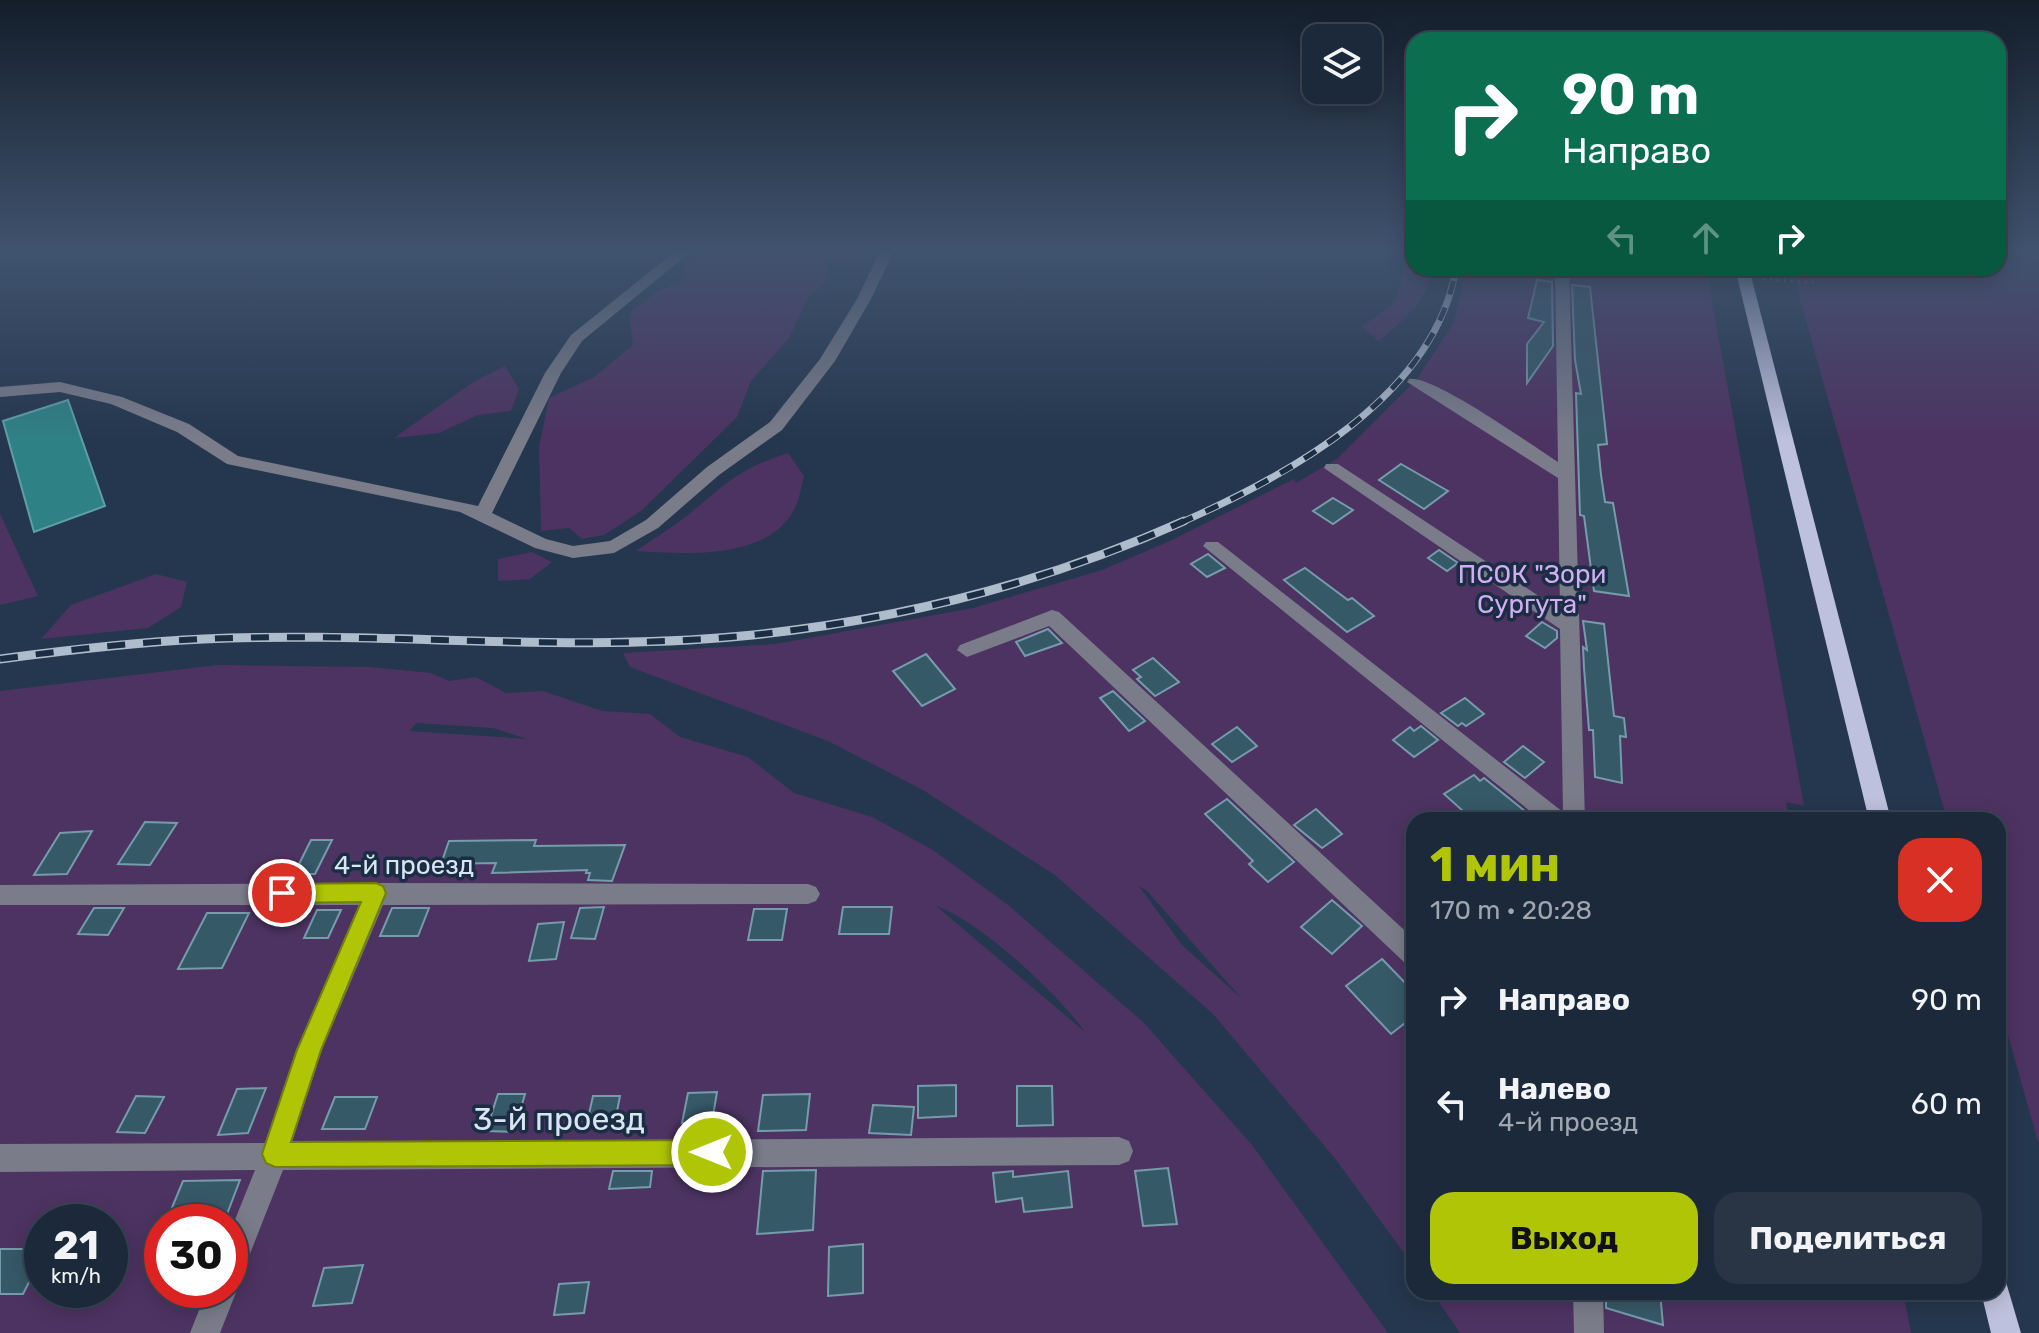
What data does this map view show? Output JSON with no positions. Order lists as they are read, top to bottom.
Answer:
{
  "streets": {
    "street": ["4-й проезд", "3-й проезд"]
  },
  "parks": ["ПСОК \"Зори Сургута\""],
  "page": {
    "turn": ["90 m", "Направо"],
    "heading": ["1 мин", "170 m · 20:28"],
    "list": [
      {
        "name": "Направо",
        "value": "90 m"
      },
      {
        "name": "Налево",
        "note": "4-й проезд",
        "value": "60 m"
      }
    ],
    "buttons": ["Выход", "Поделиться"],
    "speed": "21 km/h",
    "limit": "30"
  }
}
